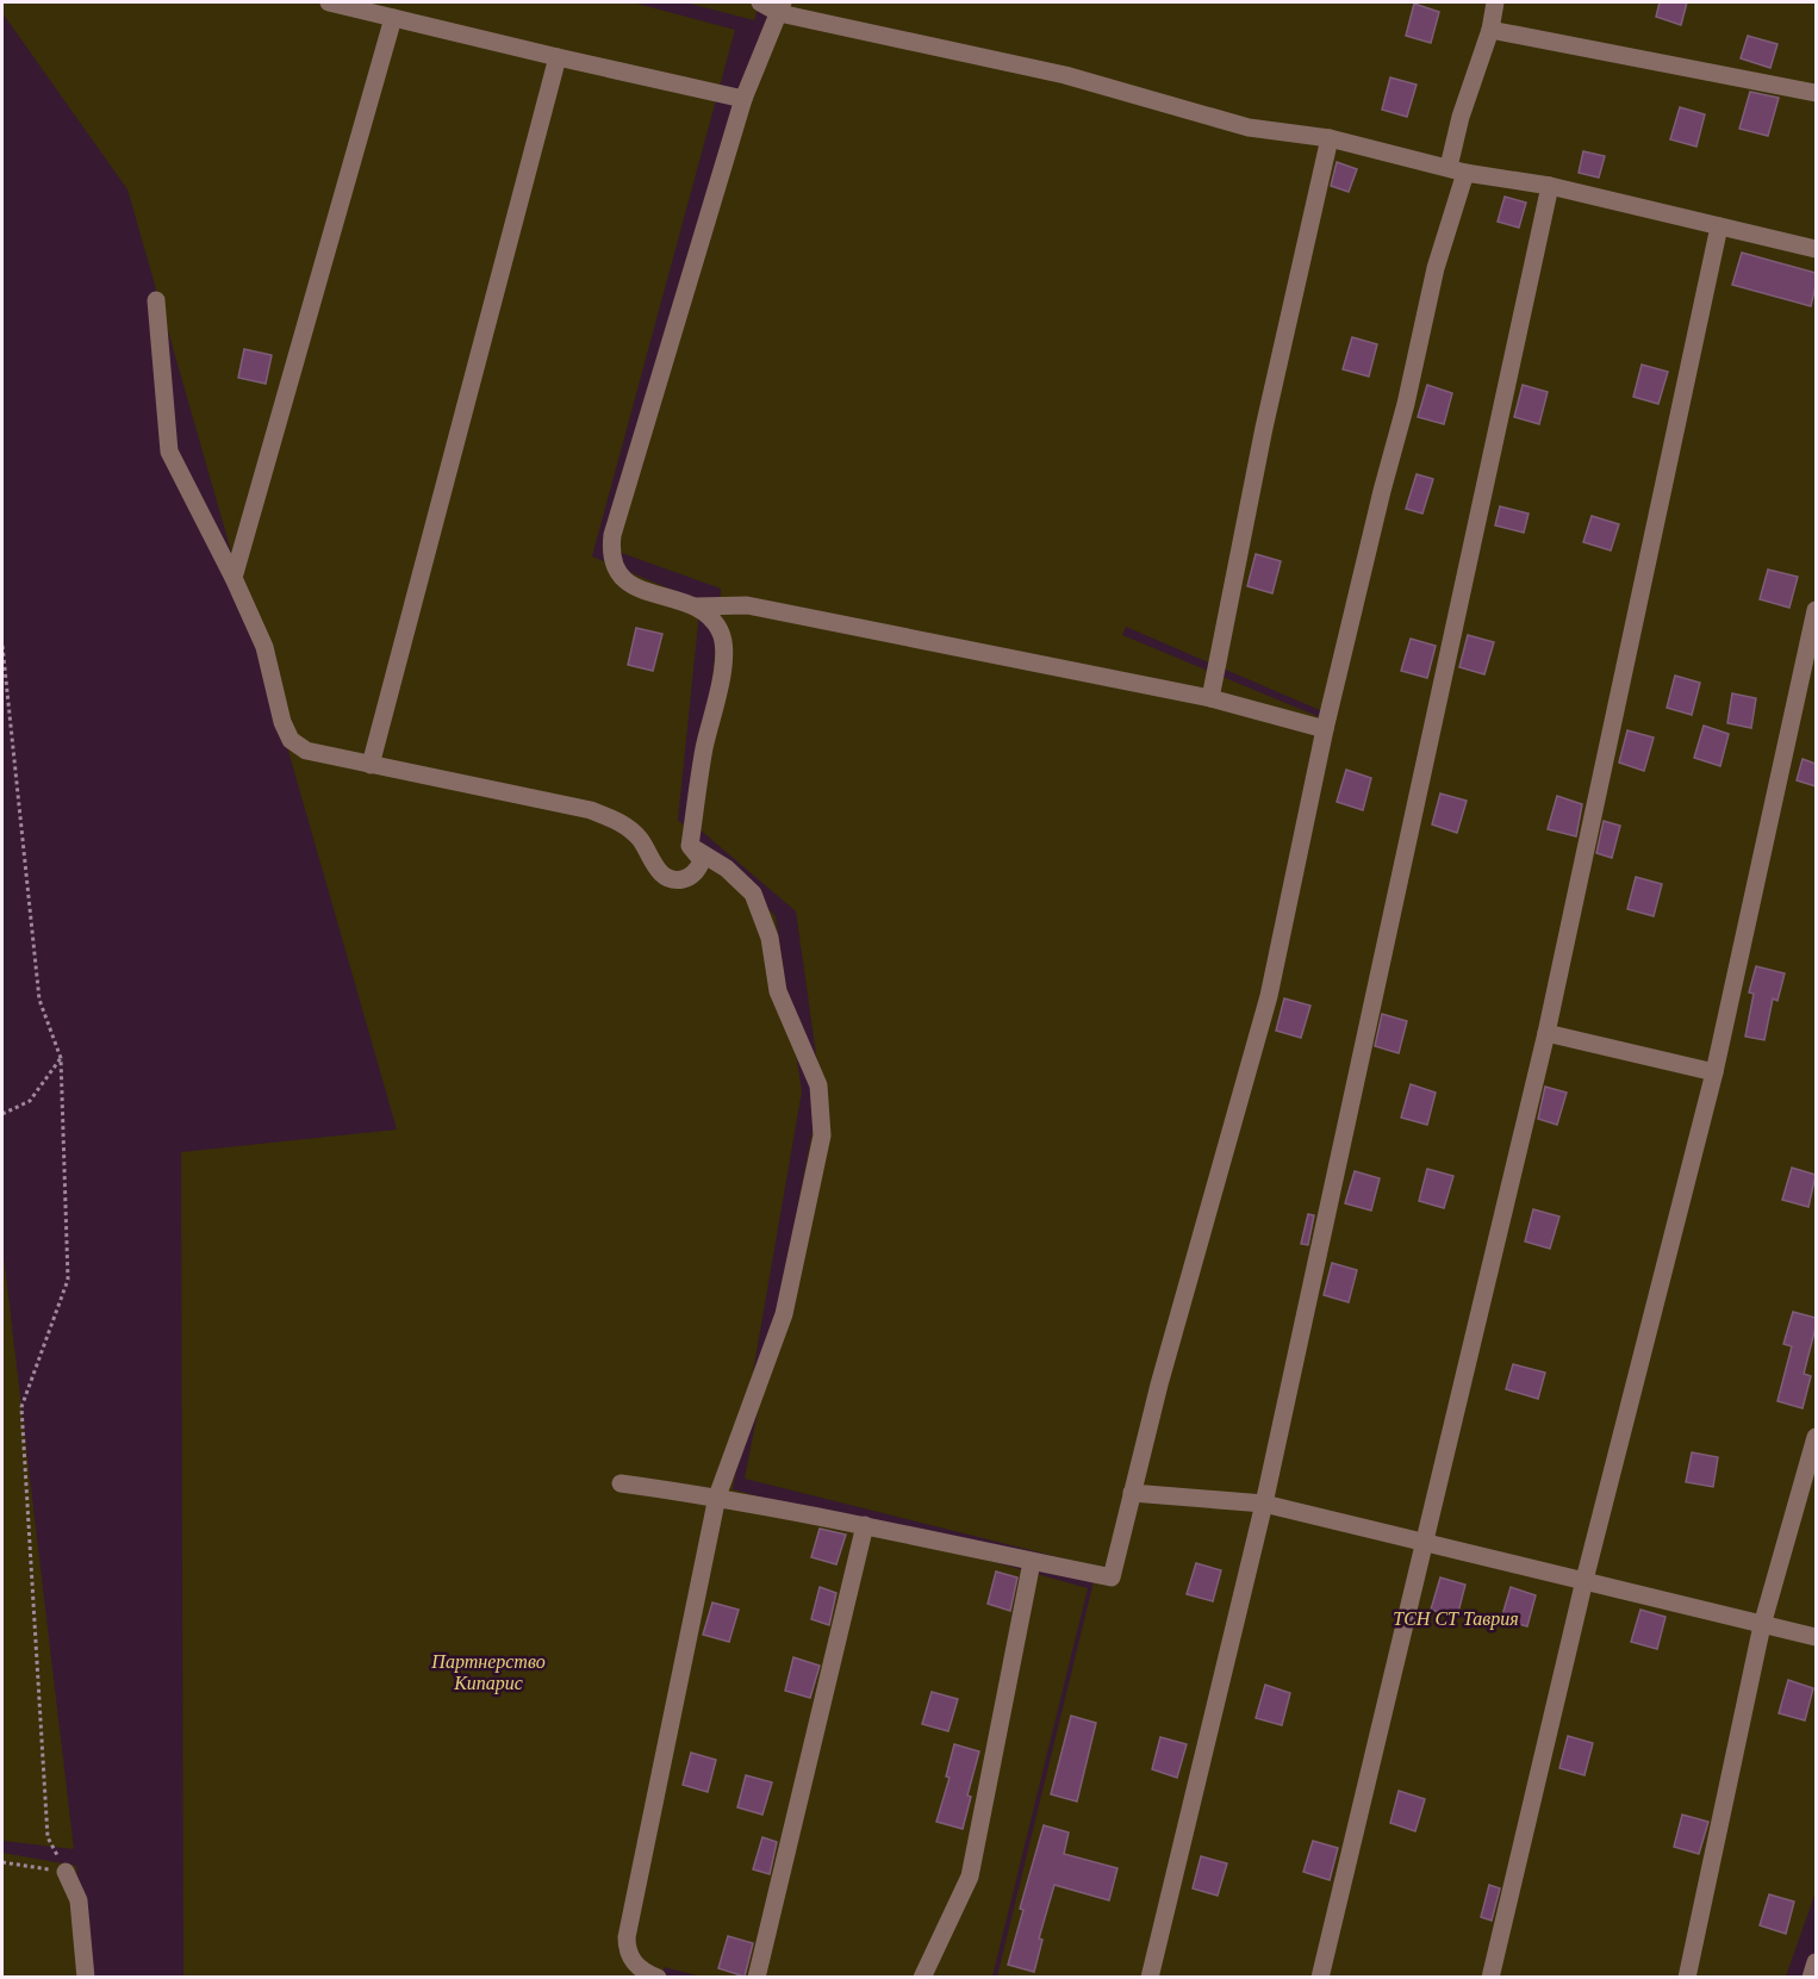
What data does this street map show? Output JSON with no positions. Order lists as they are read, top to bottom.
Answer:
{
  "parks": ["ТСН СТ Таврия", "Партнерство Кипарис"]
}
